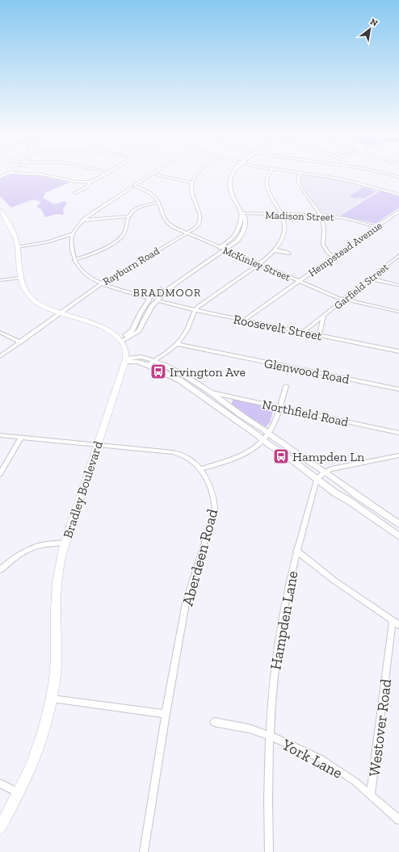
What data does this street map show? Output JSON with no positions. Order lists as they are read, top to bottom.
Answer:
{
  "streets": {
    "main road": ["Bradley Boulevard"],
    "street": [
      "Madison Street",
      "Hempstead Avenue",
      "McKinley Street",
      "Rayburn Road",
      "Garfield Street",
      "Roosevelt Street",
      "Glenwood Road",
      "Northfield Road",
      "Aberdeen Road",
      "Hampden Lane",
      "Westover Road",
      "York Lane"
    ]
  },
  "crossings": [
    ["Madison Street", "Hempstead Avenue"],
    ["Hempstead Avenue", "McKinley Street"],
    ["Hempstead Avenue", "Roosevelt Street"],
    ["McKinley Street", "Rayburn Road"],
    ["McKinley Street", "Garfield Street"],
    ["Rayburn Road", "Roosevelt Street"],
    ["Garfield Street", "Roosevelt Street"],
    ["Bradley Boulevard", "Aberdeen Road"],
    ["Hampden Lane", "York Lane"],
    ["Westover Road", "York Lane"]
  ],
  "districts": ["BRADMOOR"],
  "places": {
    "bus stop": ["Irvington Ave", "Hampden Ln"]
  },
  "north": "top right"
}
